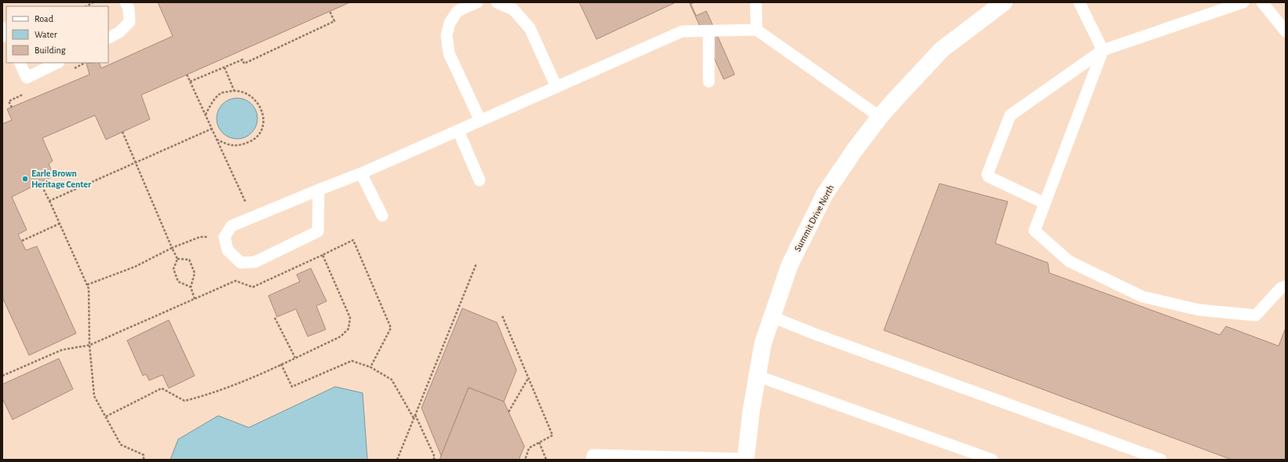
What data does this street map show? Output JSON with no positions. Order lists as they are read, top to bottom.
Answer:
{
  "streets": {
    "street": ["Summit Drive North"]
  },
  "places": ["Earle Brown Heritage Center"],
  "legend": ["Road", "Water", "Building"]
}
